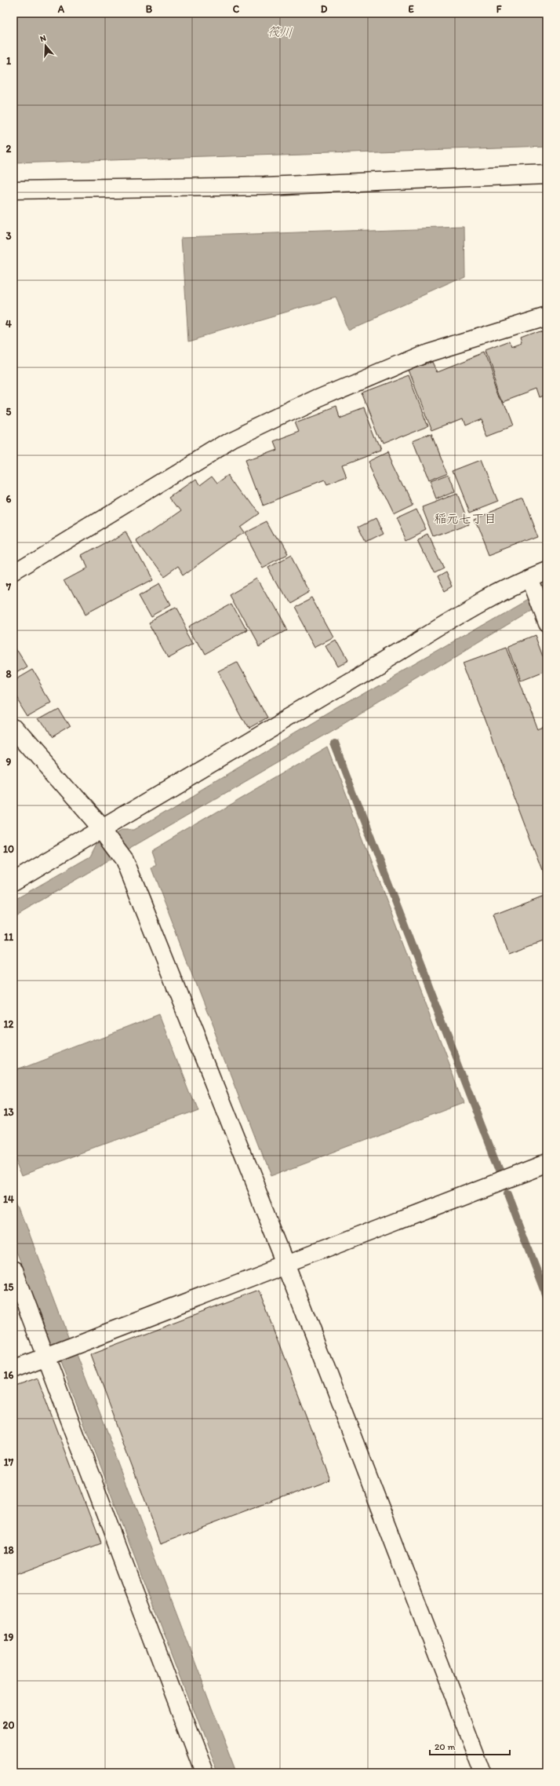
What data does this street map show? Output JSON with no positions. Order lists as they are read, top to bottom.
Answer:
{
  "districts": ["稲元七丁目"],
  "water": ["筏川"],
  "scale_bar": "20 m",
  "north": "top",
  "grid": {
    "columns": [
      "A",
      "B",
      "C",
      "D",
      "E",
      "F"
    ],
    "rows": [
      "1",
      "2",
      "3",
      "4",
      "5",
      "6",
      "7",
      "8",
      "9",
      "10",
      "11",
      "12",
      "13",
      "14",
      "15",
      "16",
      "17",
      "18",
      "19",
      "20"
    ]
  }
}
